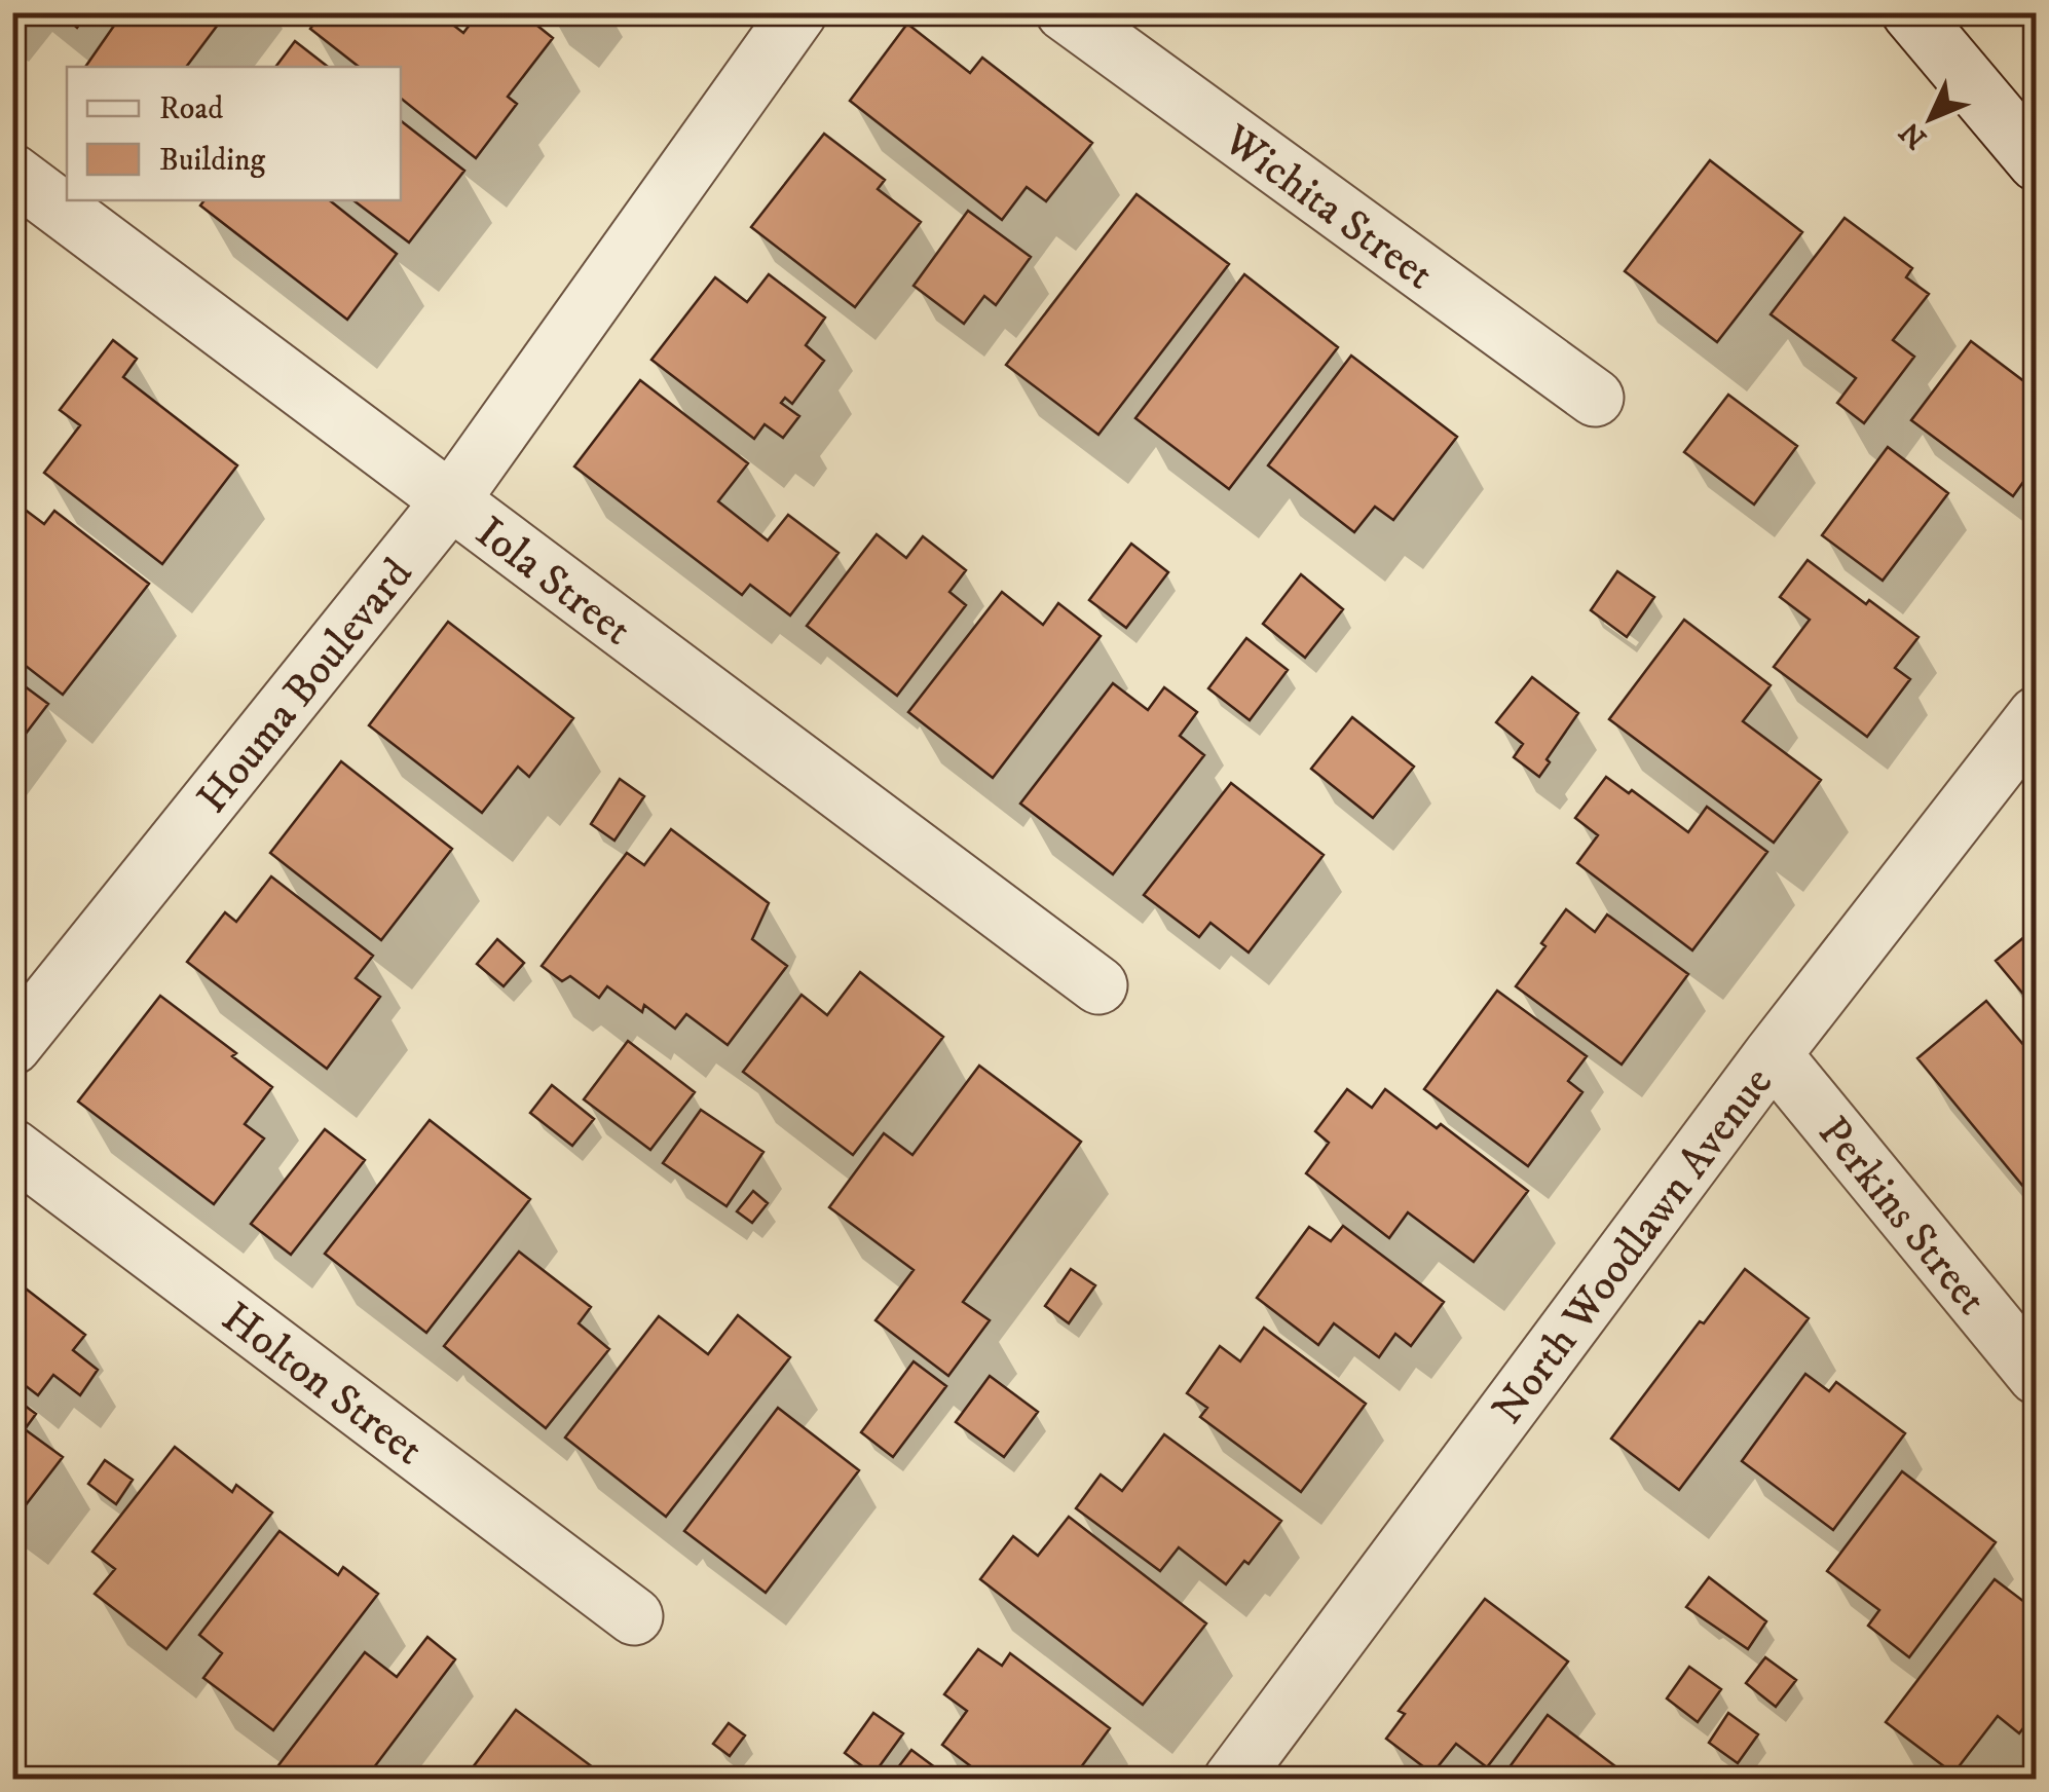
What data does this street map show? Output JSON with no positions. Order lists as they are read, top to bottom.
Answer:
{
  "streets": {
    "street": [
      "Wichita Street",
      "Iola Street",
      "Houma Boulevard",
      "Perkins Street",
      "North Woodlawn Avenue",
      "Holton Street"
    ]
  },
  "crossings": [
    ["Iola Street", "Houma Boulevard"],
    ["Perkins Street", "North Woodlawn Avenue"]
  ],
  "legend": ["Road", "Building"],
  "north": "bottom left"
}
